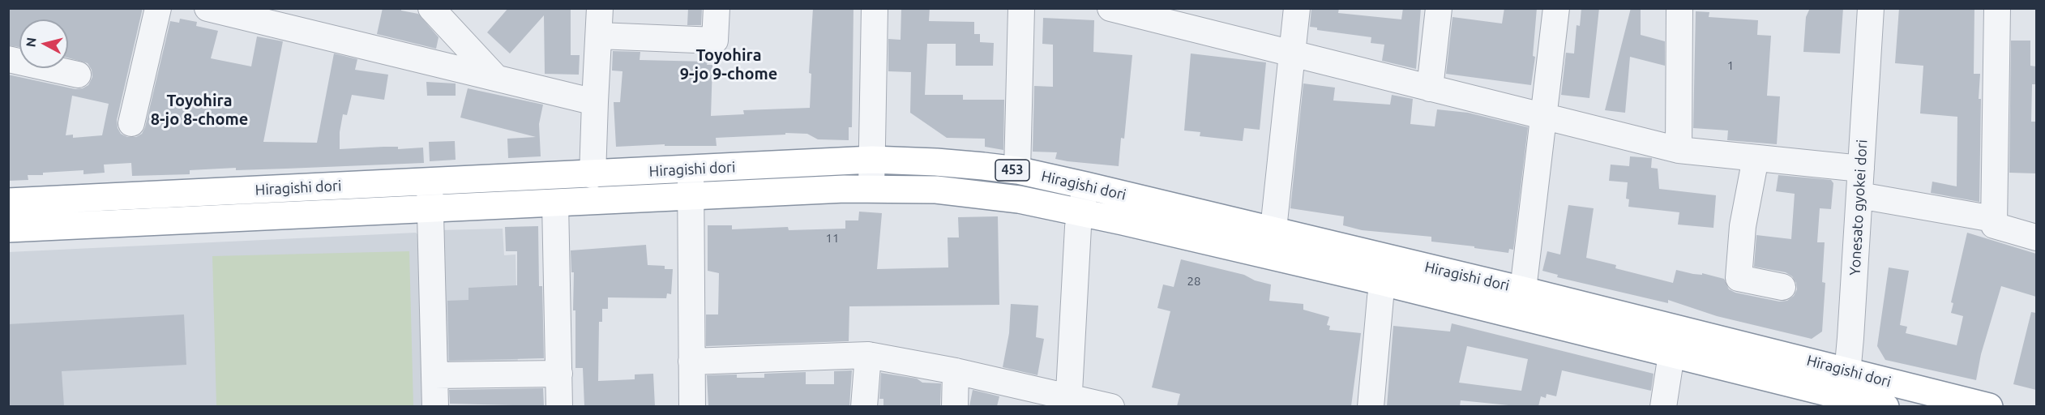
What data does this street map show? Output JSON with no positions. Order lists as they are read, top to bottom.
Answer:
{
  "streets": {
    "highway": ["Hiragishi dori", "453"],
    "street": ["Yonesato gyokei dori"]
  },
  "crossings": [
    ["Hiragishi dori", "Yonesato gyokei dori"]
  ],
  "districts": ["Toyohira 9-jo 9-chome", "Toyohira 8-jo 8-chome"],
  "house_numbers": ["1", "11", "28"],
  "north": "left"
}
